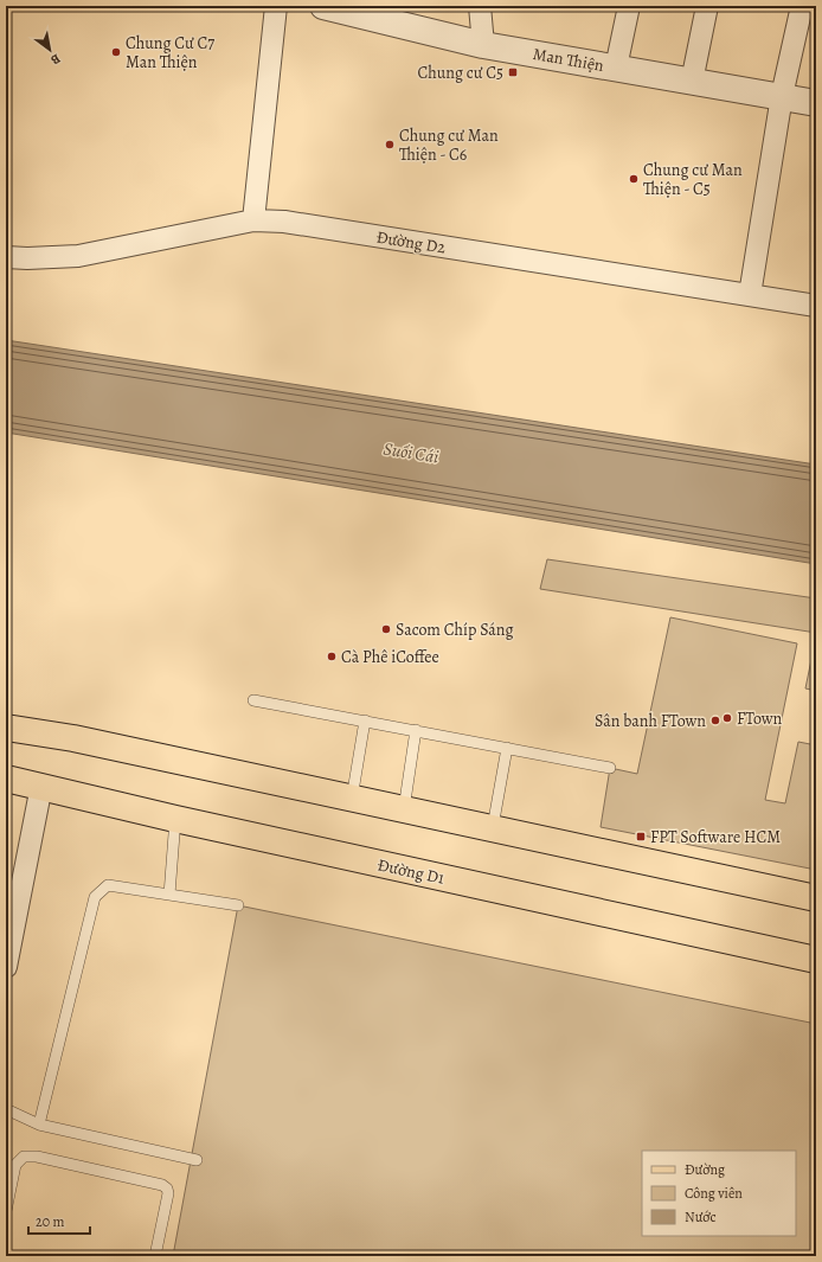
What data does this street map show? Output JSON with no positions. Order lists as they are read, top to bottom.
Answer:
{
  "streets": {
    "main road": ["Đường D1"],
    "street": ["Man Thiện", "Đường D2"]
  },
  "water": ["Suối Cái"],
  "places": {
    "other": [
      "Chung Cư C7 Man Thiện",
      "Chung cư Man Thiện - C6",
      "Chung cư Man Thiện - C5",
      "Sacom Chíp Sáng",
      "Cà Phê iCoffee",
      "FTown",
      "Sân banh FTown"
    ],
    "transit": ["Chung cư C5", "FPT Software HCM"]
  },
  "legend": ["Đường", "Công viên", "Nước"],
  "scale_bar": "20 m",
  "north": "bottom right"
}
